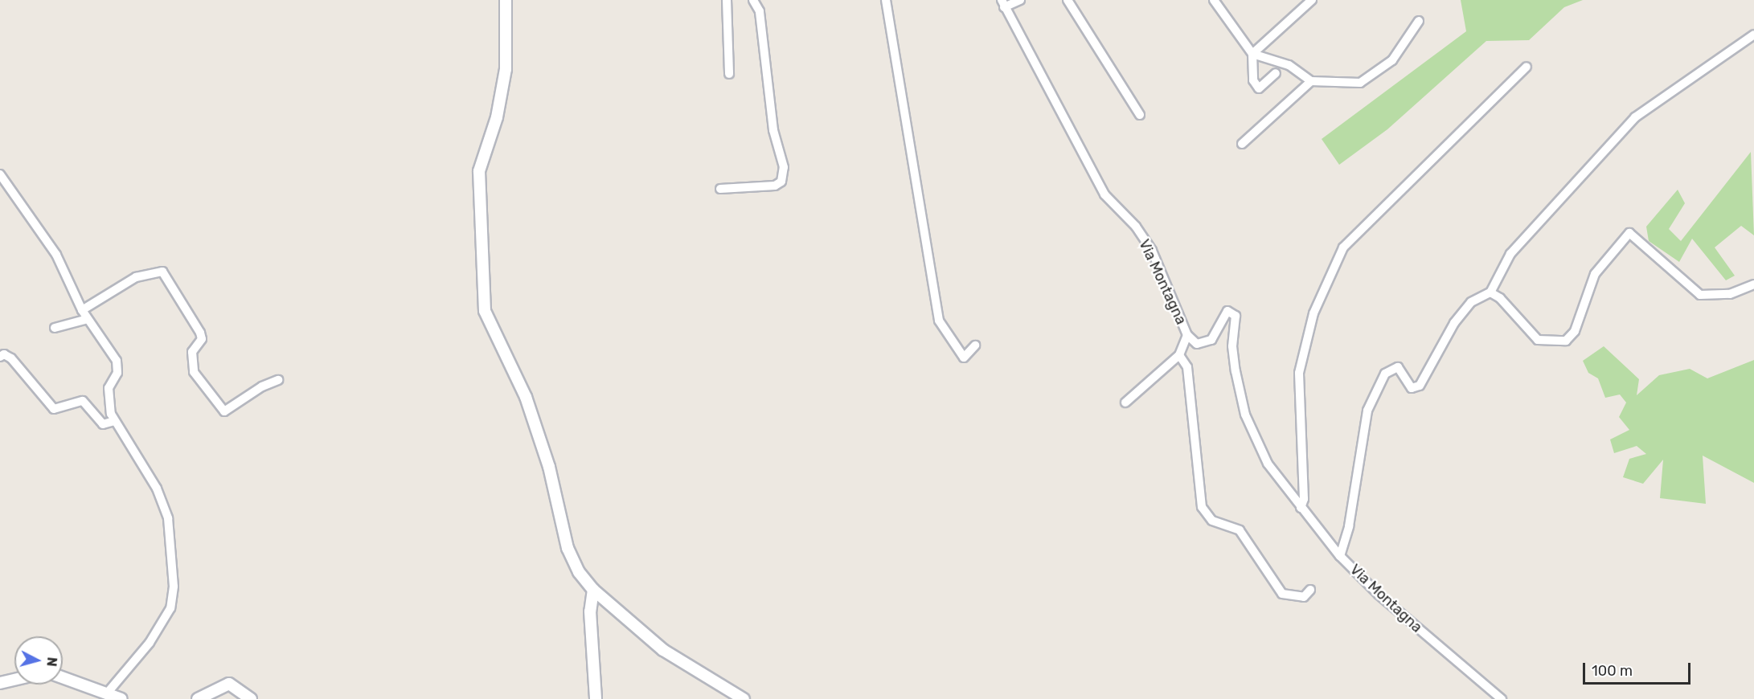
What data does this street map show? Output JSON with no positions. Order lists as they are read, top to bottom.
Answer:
{
  "streets": {
    "street": ["Via Montagna"]
  },
  "scale_bar": "100 m",
  "north": "right"
}
